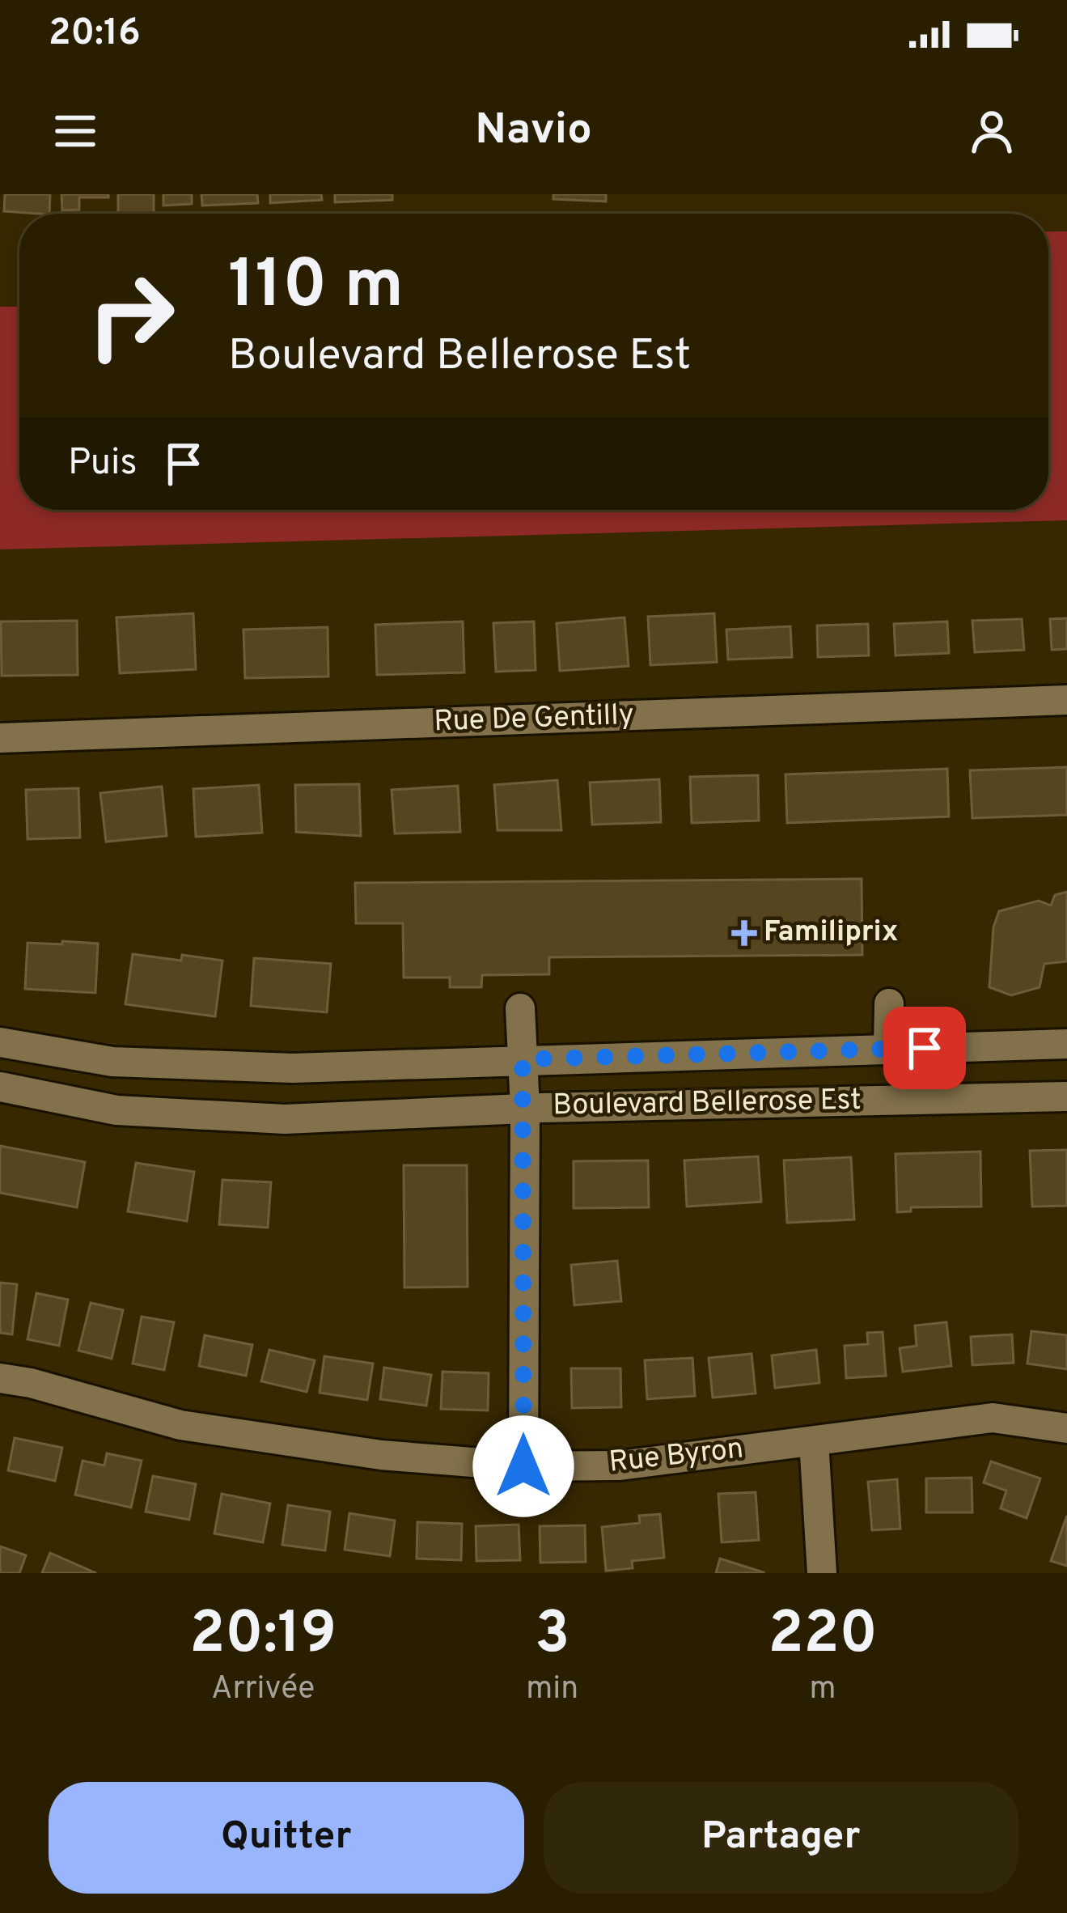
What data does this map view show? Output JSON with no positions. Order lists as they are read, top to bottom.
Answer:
{
  "streets": {
    "street": ["Rue De Gentilly", "Boulevard Bellerose Est", "Rue Byron"]
  },
  "places": {
    "health": ["Familiprix"]
  },
  "page": {
    "status": "20:16",
    "header": "Navio",
    "turn": ["110 m", "Boulevard Bellerose Est"],
    "then": "Puis",
    "eta": [
      "20:19",
      "Arrivée",
      "3",
      "min",
      "220",
      "m"
    ],
    "buttons": ["Quitter", "Partager"]
  }
}
